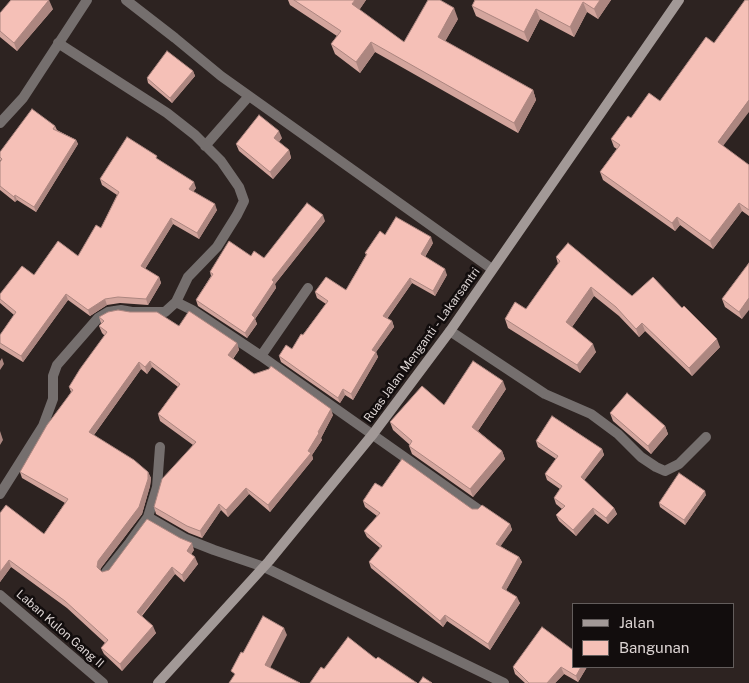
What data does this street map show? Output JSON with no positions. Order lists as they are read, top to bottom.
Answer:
{
  "streets": {
    "main road": ["Ruas Jalan Menganti - Lakarsantri"],
    "street": ["Laban Kulon Gang II"]
  },
  "legend": ["Jalan", "Bangunan"]
}
